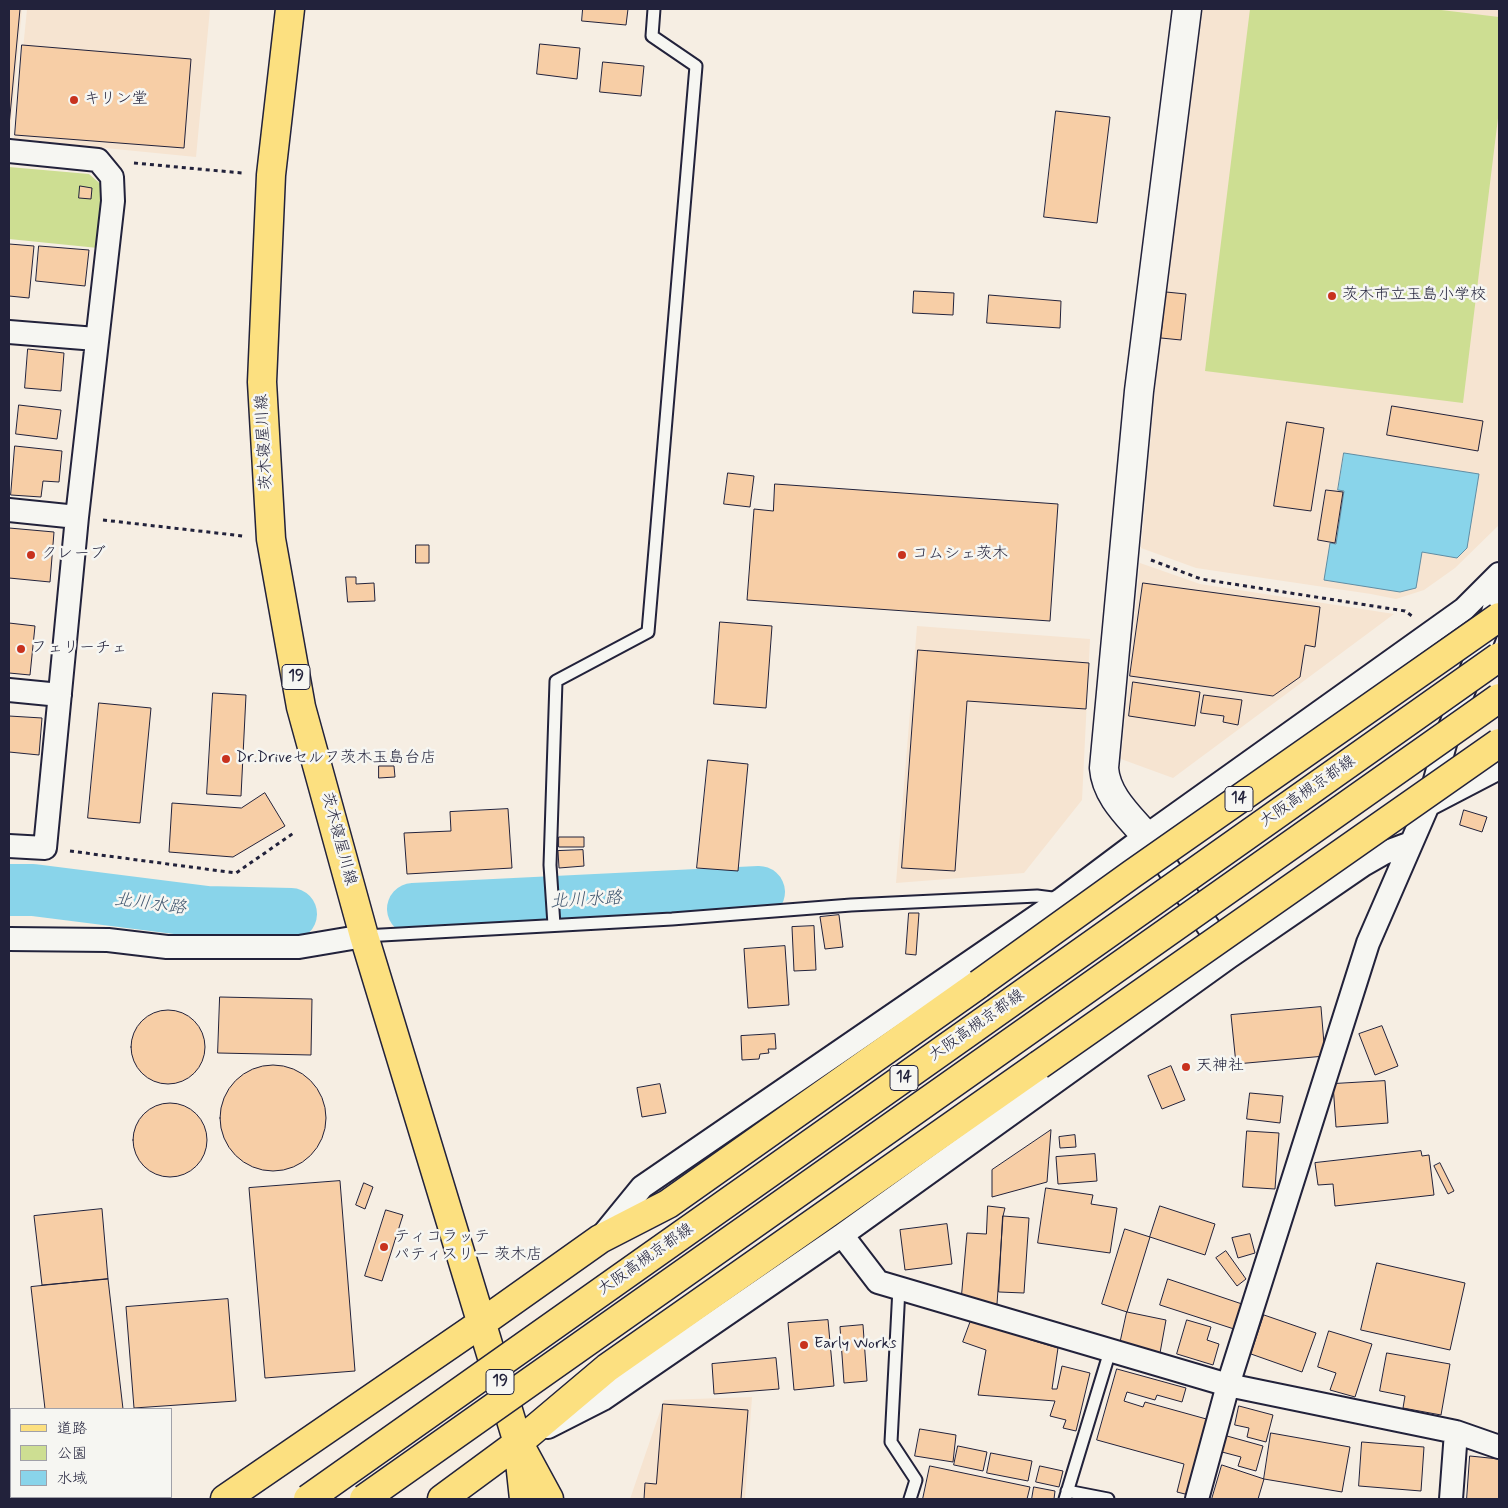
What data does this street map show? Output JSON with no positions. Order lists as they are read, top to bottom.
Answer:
{
  "streets": {
    "main road": [
      "茨木寝屋川線",
      "19",
      "大阪高槻京都線",
      "14"
    ]
  },
  "crossings": [
    ["茨木寝屋川線", "14"]
  ],
  "water": ["北川水路"],
  "places": [
    "キリン堂",
    "茨木市立玉島小学校",
    "クレーブ",
    "コムシェ茨木",
    "フェリーチェ",
    "Dr.Driveセルフ茨木玉島台店",
    "天神社",
    "ティコラッテ パティスリー 茨木店",
    "Early Works"
  ],
  "legend": ["道路", "公園", "水域"]
}
